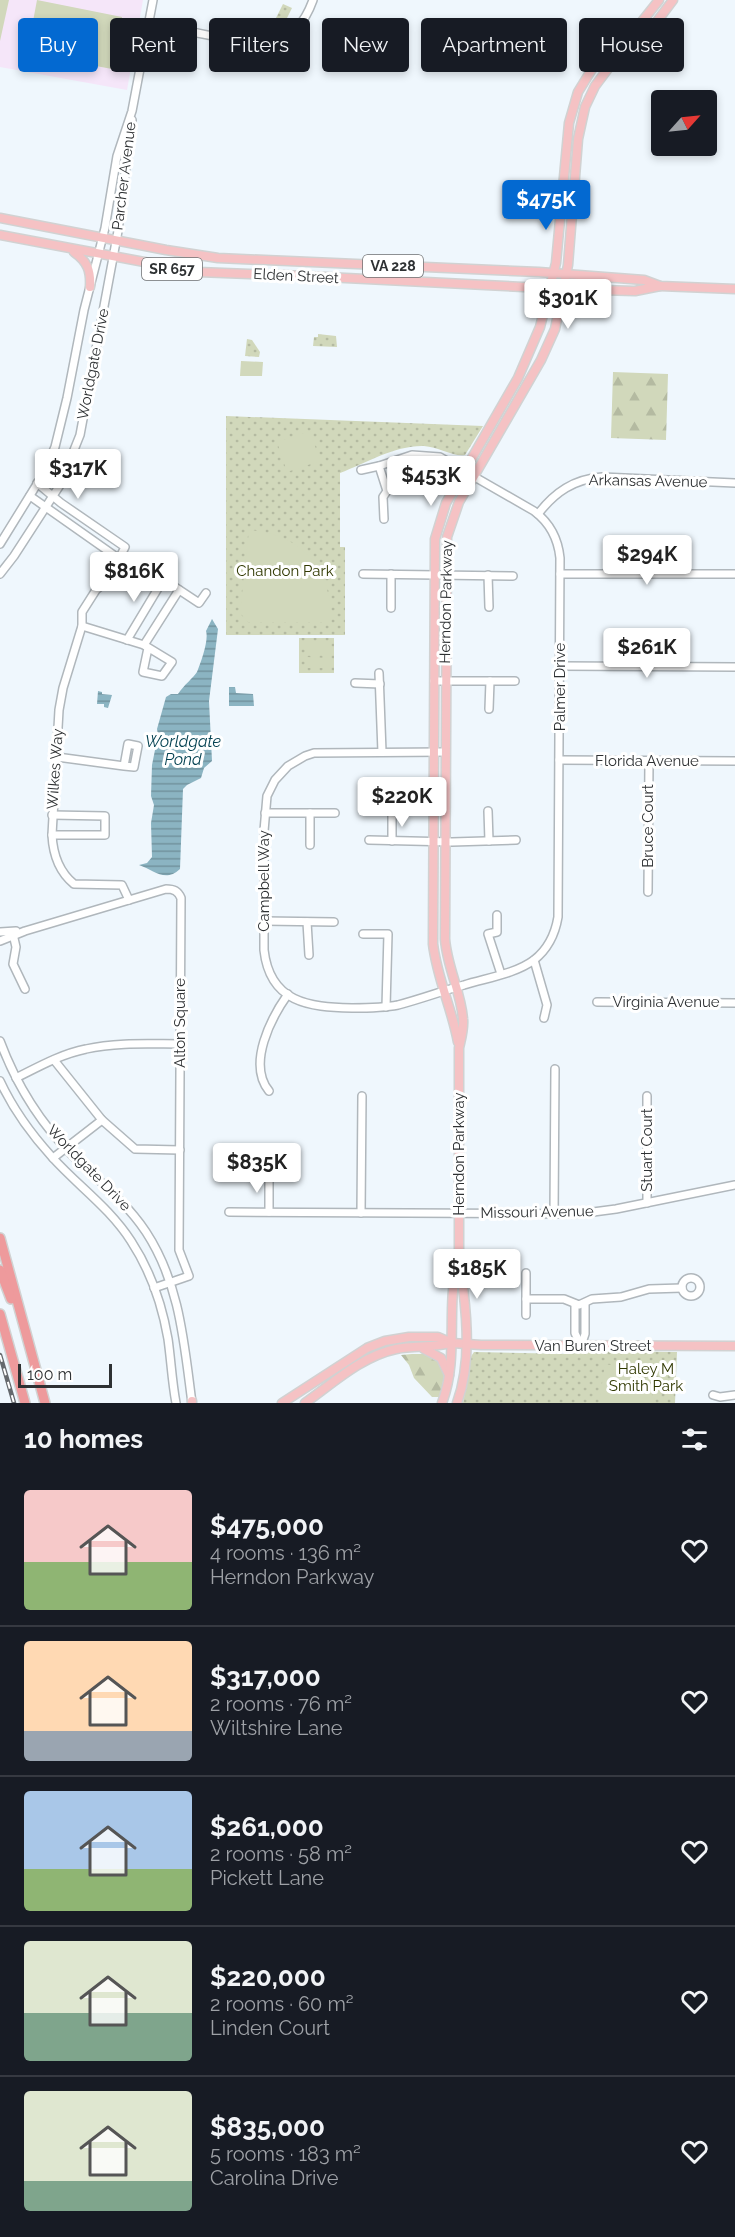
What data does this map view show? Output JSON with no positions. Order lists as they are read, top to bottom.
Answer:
{
  "streets": {
    "main road": [
      "VA 228",
      "SR 657",
      "Elden Street",
      "Herndon Parkway",
      "Van Buren Street"
    ],
    "street": [
      "Parcher Avenue",
      "Worldgate Drive",
      "Arkansas Avenue",
      "Palmer Drive",
      "Florida Avenue",
      "Wilkes Way",
      "Bruce Court",
      "Campbell Way",
      "Virginia Avenue",
      "Alton Square",
      "Stuart Court",
      "Missouri Avenue"
    ]
  },
  "crossings": [
    ["Parcher Avenue", "SR 657"],
    ["Parcher Avenue", "Elden Street"],
    ["Parcher Avenue", "Worldgate Drive"],
    ["SR 657", "Elden Street"],
    ["SR 657", "Worldgate Drive"],
    ["Elden Street", "Worldgate Drive"],
    ["Elden Street", "Herndon Parkway"],
    ["Worldgate Drive", "Wilkes Way"],
    ["Worldgate Drive", "Alton Square"],
    ["Arkansas Avenue", "Palmer Drive"],
    ["Herndon Parkway", "Palmer Drive"],
    ["Herndon Parkway", "Campbell Way"],
    ["Herndon Parkway", "Missouri Avenue"],
    ["Herndon Parkway", "Van Buren Street"],
    ["Palmer Drive", "Florida Avenue"],
    ["Palmer Drive", "Campbell Way"],
    ["Florida Avenue", "Bruce Court"],
    ["Wilkes Way", "Alton Square"],
    ["Stuart Court", "Missouri Avenue"]
  ],
  "water": ["Worldgate Pond"],
  "parks": ["Chandon Park", "Haley M Smith Park"],
  "scale_bar": "100 m",
  "north": "top right",
  "page": {
    "chip": [
      "Buy",
      "Rent",
      "Filters",
      "New",
      "Apartment",
      "House"
    ],
    "price": [
      "$475K",
      "$301K",
      "$317K",
      "$453K",
      "$294K",
      "$816K",
      "$261K",
      "$220K",
      "$835K",
      "$185K"
    ],
    "scale": "100 m",
    "heading": "10 homes",
    "list": [
      {
        "name": "$475,000",
        "note": "4 rooms · 136 m² · Herndon Parkway"
      },
      {
        "name": "$317,000",
        "note": "2 rooms · 76 m² · Wiltshire Lane"
      },
      {
        "name": "$261,000",
        "note": "2 rooms · 58 m² · Pickett Lane"
      },
      {
        "name": "$220,000",
        "note": "2 rooms · 60 m² · Linden Court"
      },
      {
        "name": "$835,000",
        "note": "5 rooms · 183 m² · Carolina Drive"
      }
    ]
  }
}
